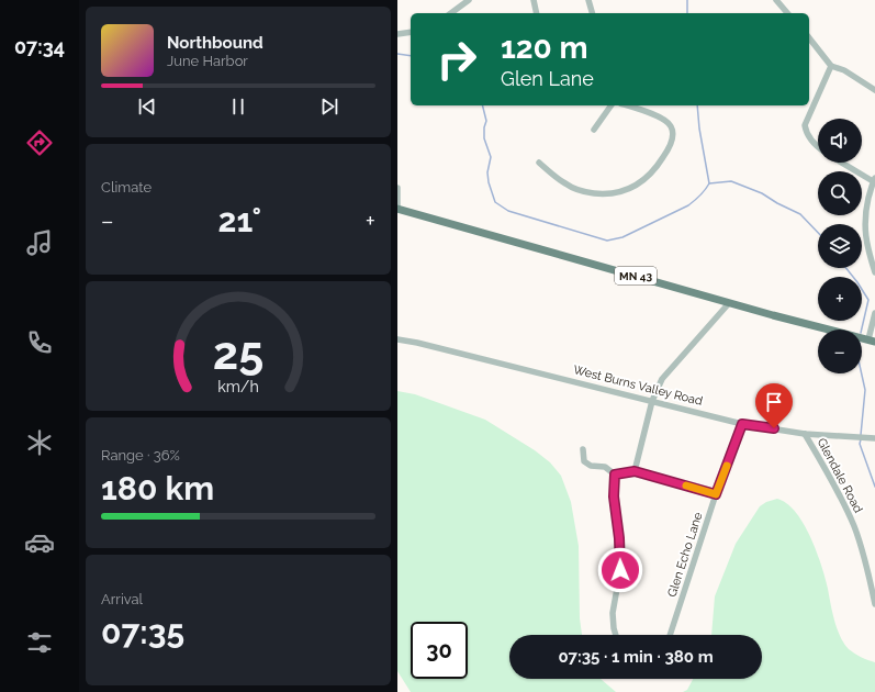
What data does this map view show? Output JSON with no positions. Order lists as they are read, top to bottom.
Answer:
{
  "streets": {
    "main road": ["MN 43"],
    "street": ["West Burns Valley Road", "Glendale Road", "Glen Echo Lane"]
  },
  "crossings": [
    ["West Burns Valley Road", "Glendale Road"],
    ["West Burns Valley Road", "Glen Echo Lane"]
  ],
  "page": {
    "tabs": "07:34",
    "turn": ["120 m", "Glen Lane"],
    "song": ["Northbound", "June Harbor"],
    "map_buttons": ["+", "−"],
    "tile": [
      "Climate",
      ["Range · 36%", "180 km"],
      ["Arrival", "07:35"]
    ],
    "heat": ["−", "21°", "+"],
    "limit": "30",
    "trip": "07:35 · 1 min · 380 m",
    "gauge": ["25", "km/h"]
  }
}
